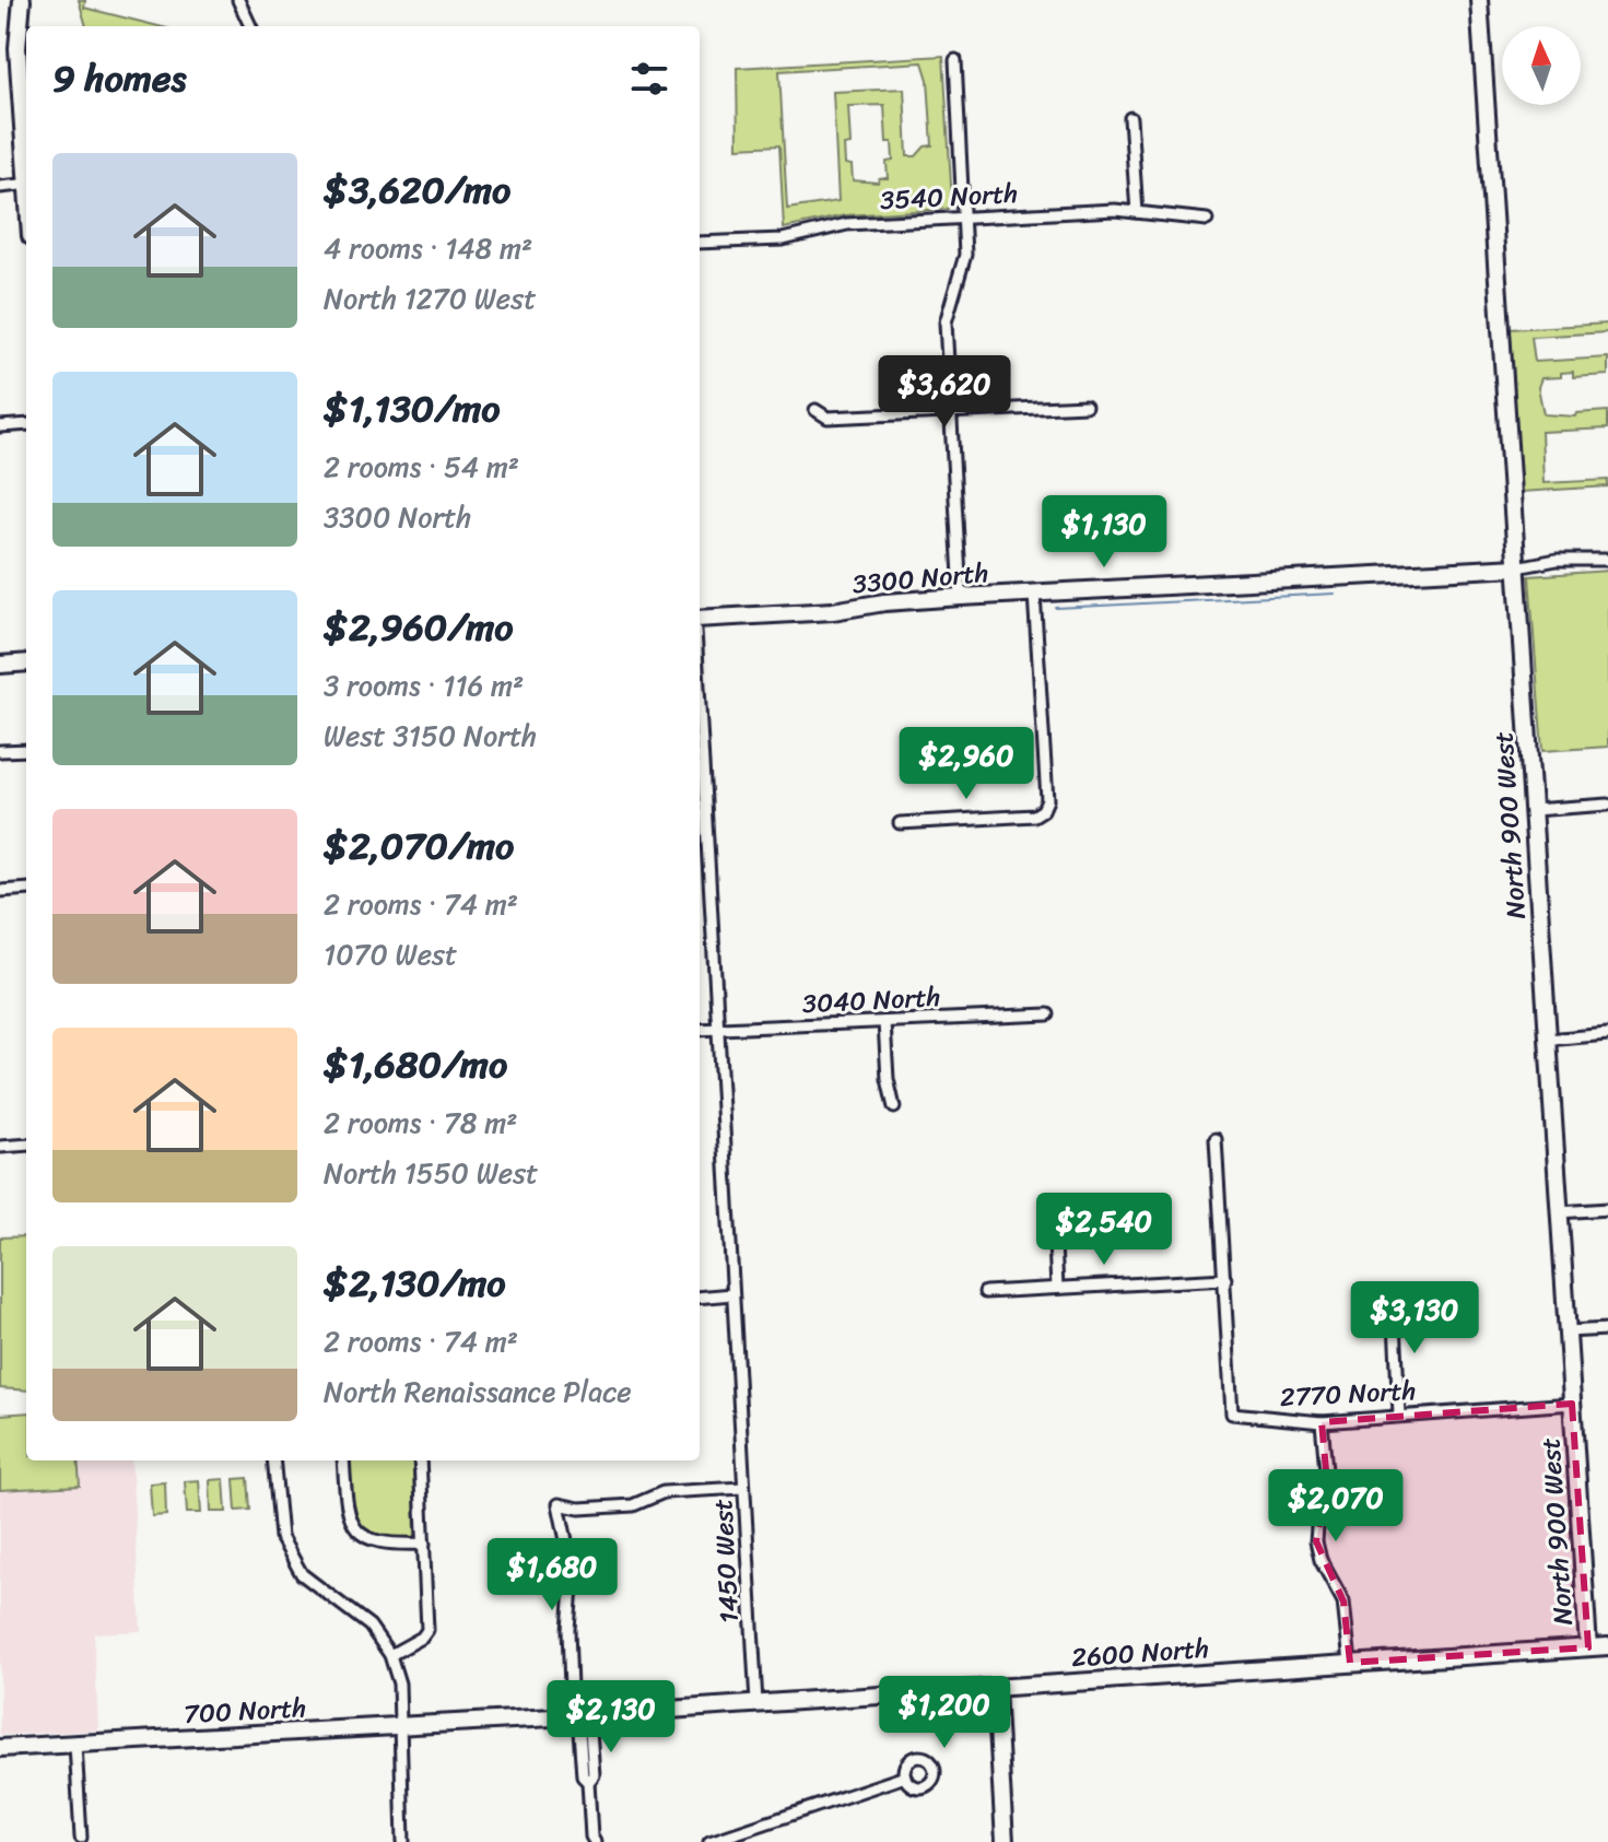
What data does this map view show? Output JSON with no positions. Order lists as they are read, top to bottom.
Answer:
{
  "streets": {
    "street": [
      "3540 North",
      "3300 North",
      "North 900 West",
      "3040 North",
      "2770 North",
      "1450 West",
      "2600 North",
      "700 North"
    ]
  },
  "crossings": [
    ["3300 North", "North 900 West"],
    ["North 900 West", "2770 North"],
    ["North 900 West", "2600 North"],
    ["3040 North", "1450 West"],
    ["1450 West", "2600 North"],
    ["2600 North", "700 North"]
  ],
  "north": "top",
  "page": {
    "heading": "9 homes",
    "list": [
      {
        "name": "$3,620/mo",
        "note": "4 rooms · 148 m² · North 1270 West"
      },
      {
        "name": "$1,130/mo",
        "note": "2 rooms · 54 m² · 3300 North"
      },
      {
        "name": "$2,960/mo",
        "note": "3 rooms · 116 m² · West 3150 North"
      },
      {
        "name": "$2,070/mo",
        "note": "2 rooms · 74 m² · 1070 West"
      },
      {
        "name": "$1,680/mo",
        "note": "2 rooms · 78 m² · North 1550 West"
      },
      {
        "name": "$2,130/mo",
        "note": "2 rooms · 74 m² · North Renaissance Place"
      }
    ],
    "price": [
      "$3,620",
      "$1,130",
      "$2,960",
      "$2,540",
      "$3,130",
      "$2,070",
      "$1,680",
      "$1,200",
      "$2,130"
    ]
  }
}
